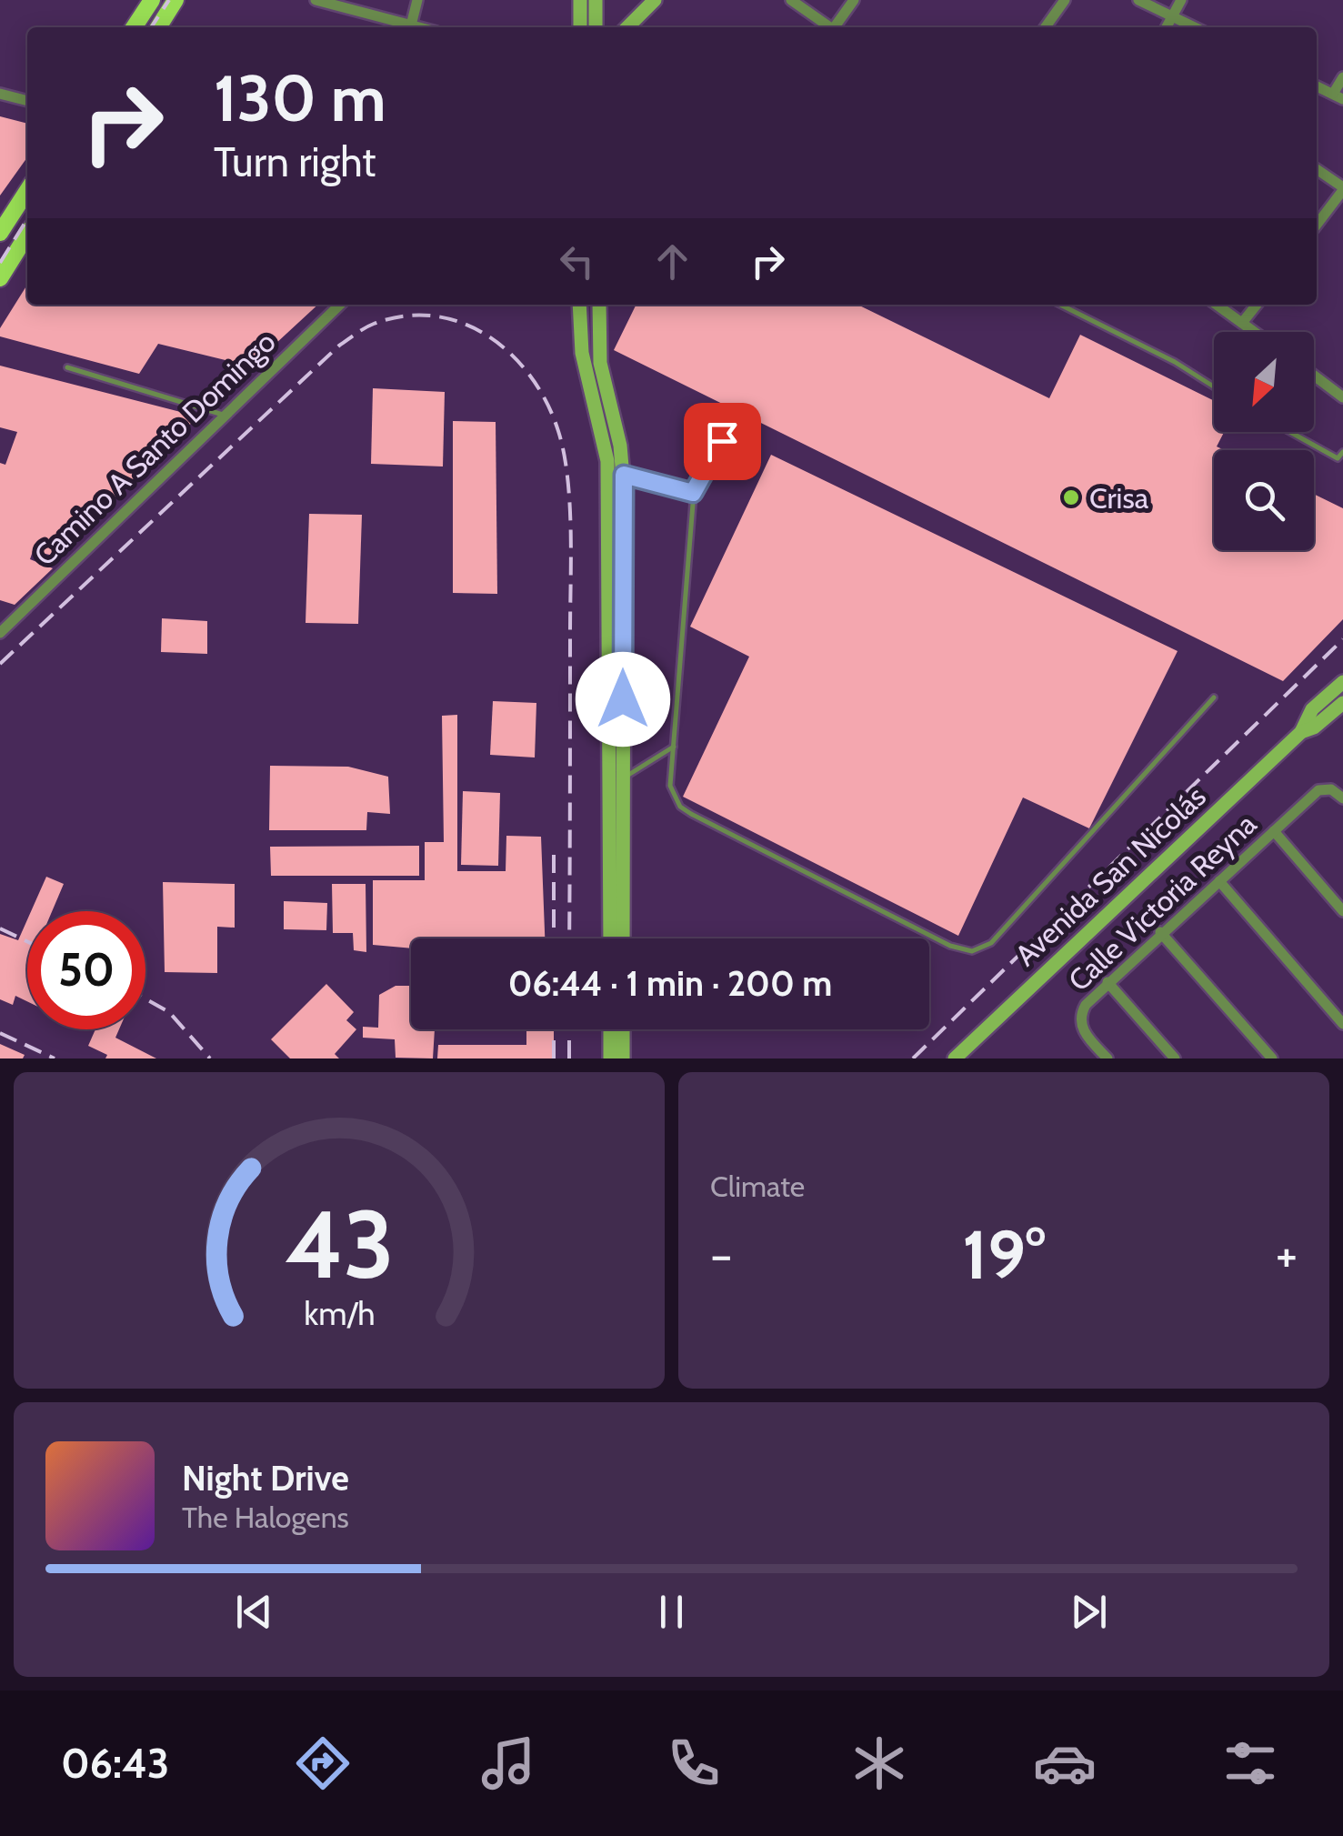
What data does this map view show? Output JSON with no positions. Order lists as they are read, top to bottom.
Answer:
{
  "streets": {
    "main road": ["Avenida San Nicolás"],
    "street": ["Camino A Santo Domingo", "Calle Victoria Reyna"]
  },
  "places": ["Crisa"],
  "north": "bottom left",
  "page": {
    "turn": ["130 m", "Turn right"],
    "limit": "50",
    "trip": "06:44 · 1 min · 200 m",
    "tile": "Climate",
    "heat": ["−", "19°", "+"],
    "song": ["Night Drive", "The Halogens"],
    "tabs": "06:43",
    "gauge": ["43", "km/h"]
  }
}
